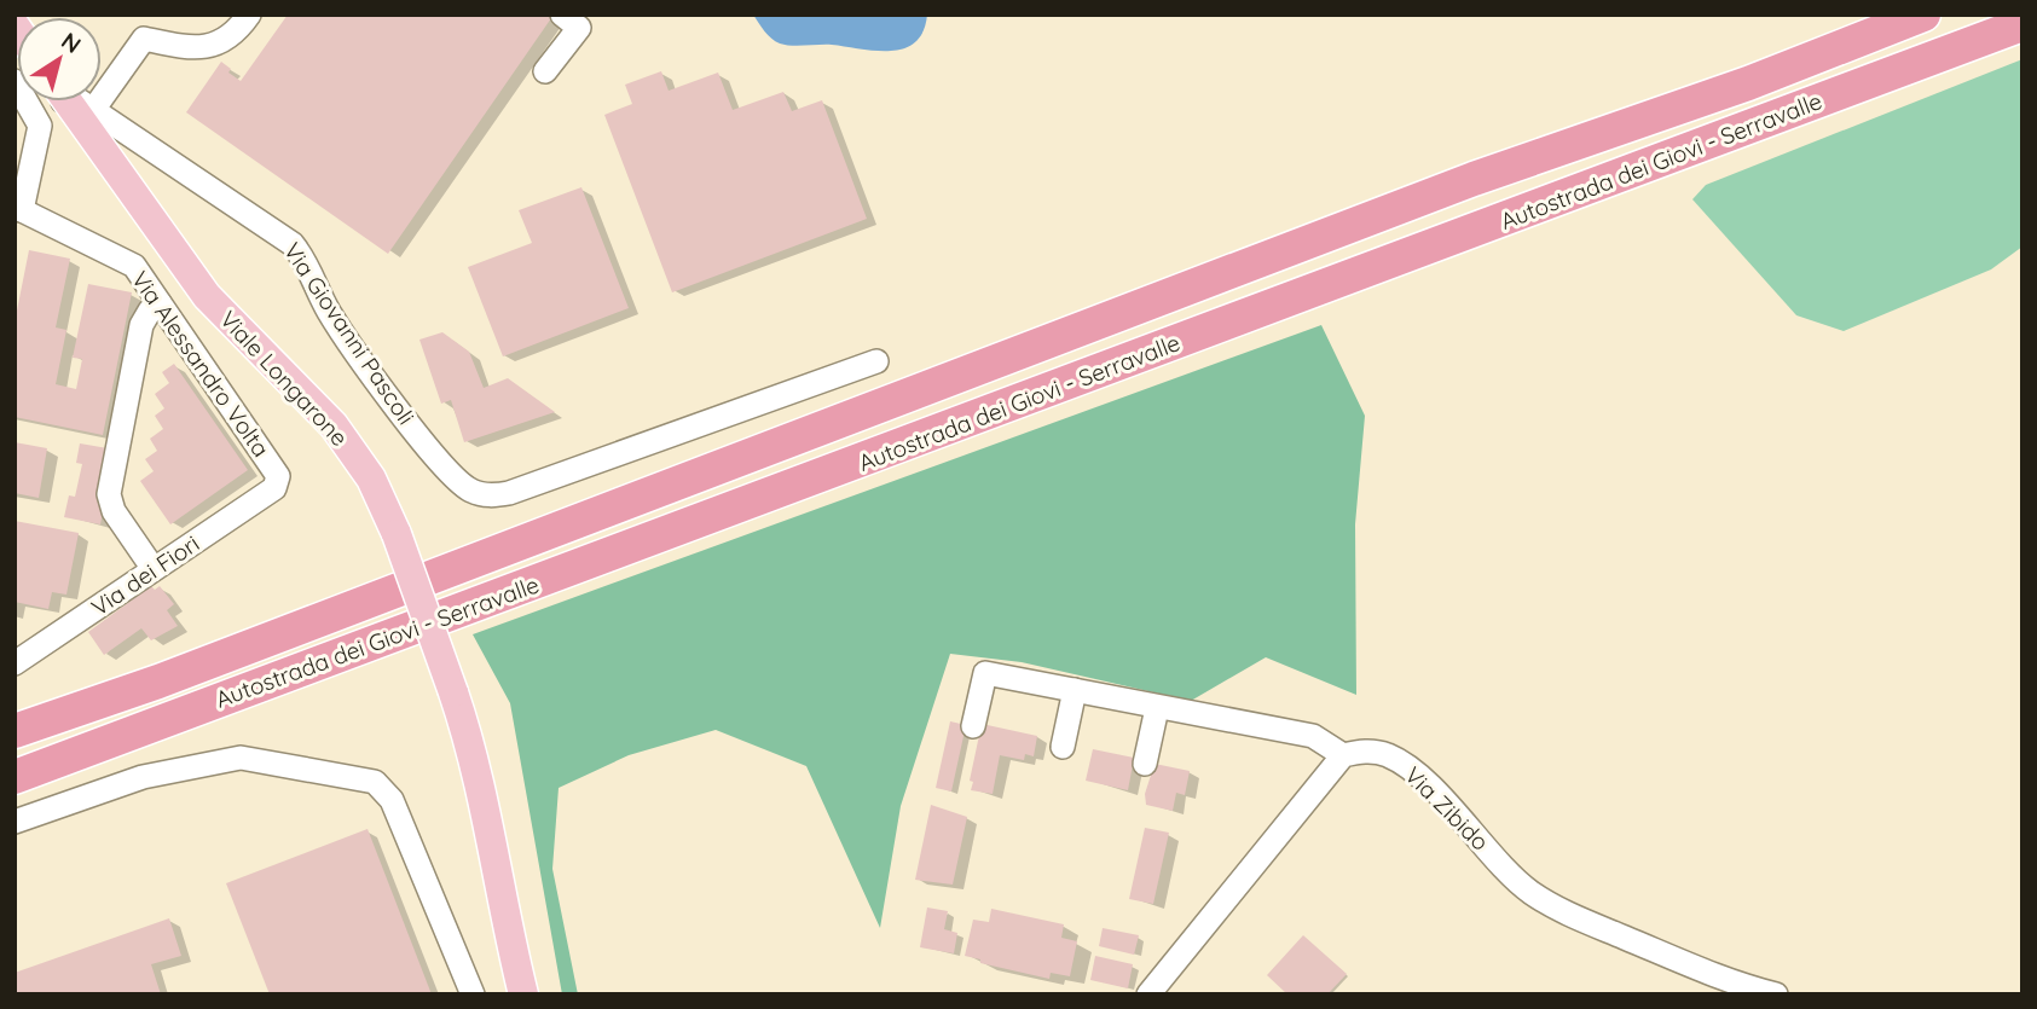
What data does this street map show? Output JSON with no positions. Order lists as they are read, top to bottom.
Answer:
{
  "streets": {
    "highway": ["Autostrada dei Giovi - Serravalle"],
    "main road": ["Viale Longarone"],
    "street": [
      "Via Giovanni Pascoli",
      "Via Alessandro Volta",
      "Via dei Fiori",
      "Via Zibido"
    ]
  },
  "crossings": [
    ["Via Alessandro Volta", "Via dei Fiori"]
  ],
  "north": "top right"
}
